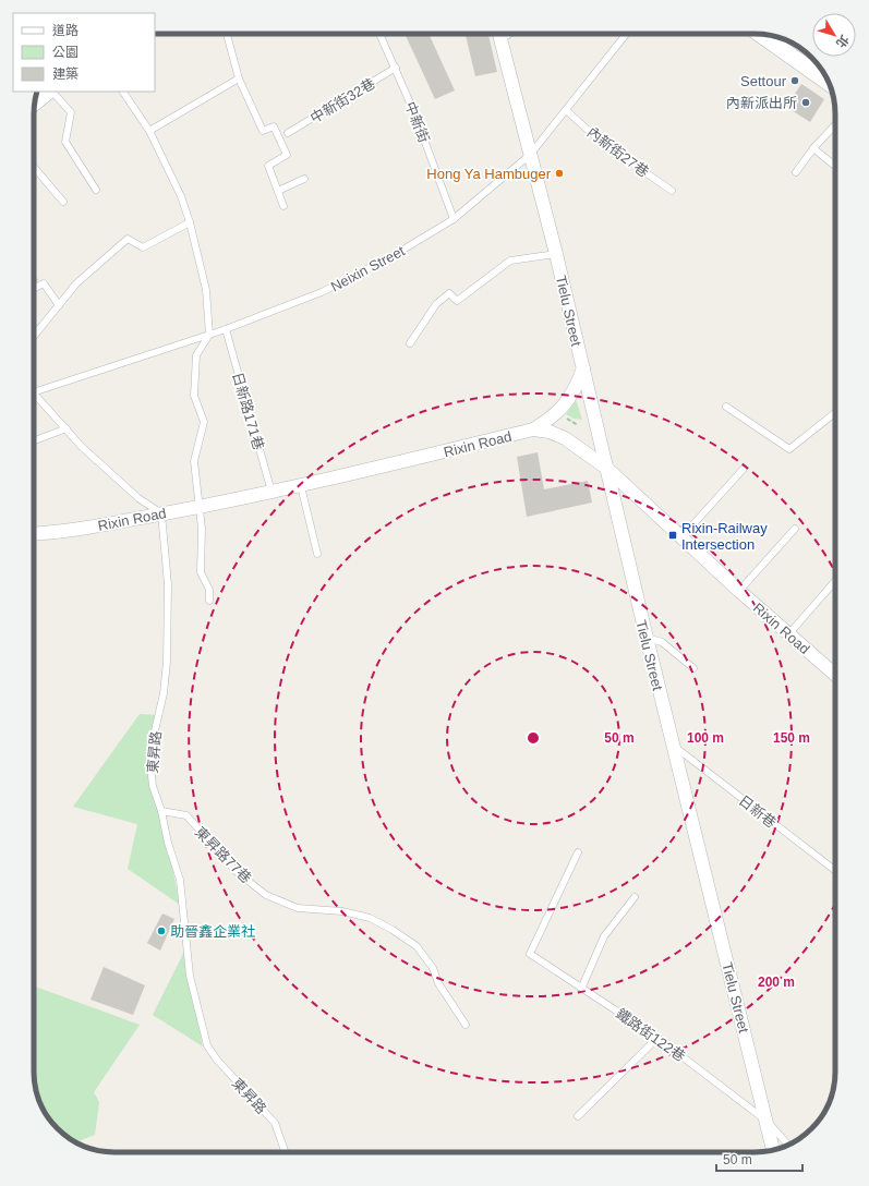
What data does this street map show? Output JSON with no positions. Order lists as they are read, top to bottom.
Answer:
{
  "streets": {
    "street": ["Tielu Street", "Rixin Road"],
    "lane": [
      "中新街32巷",
      "中新街",
      "內新街27巷",
      "Neixin Street",
      "日新路171巷",
      "東昇路",
      "日新巷",
      "東昇路77巷",
      "鐵路街122巷"
    ]
  },
  "crossings": [
    ["中新街32巷", "中新街"],
    ["中新街", "Neixin Street"],
    ["內新街27巷", "Neixin Street"],
    ["Neixin Street", "Tielu Street"],
    ["Neixin Street", "日新路171巷"],
    ["Tielu Street", "Rixin Road"],
    ["Tielu Street", "日新巷"],
    ["Tielu Street", "鐵路街122巷"],
    ["日新路171巷", "Rixin Road"],
    ["Rixin Road", "東昇路"],
    ["東昇路", "東昇路77巷"]
  ],
  "places": {
    "other": [
      "Settour",
      "內新派出所",
      "Hong Ya Hambuger",
      "助晉鑫企業社"
    ],
    "transit": ["Rixin-Railway Intersection"]
  },
  "legend": ["道路", "公園", "建築"],
  "scale_bar": "50 m",
  "north": "bottom right",
  "rings": [
    "50 m",
    "100 m",
    "150 m",
    "200 m"
  ]
}
